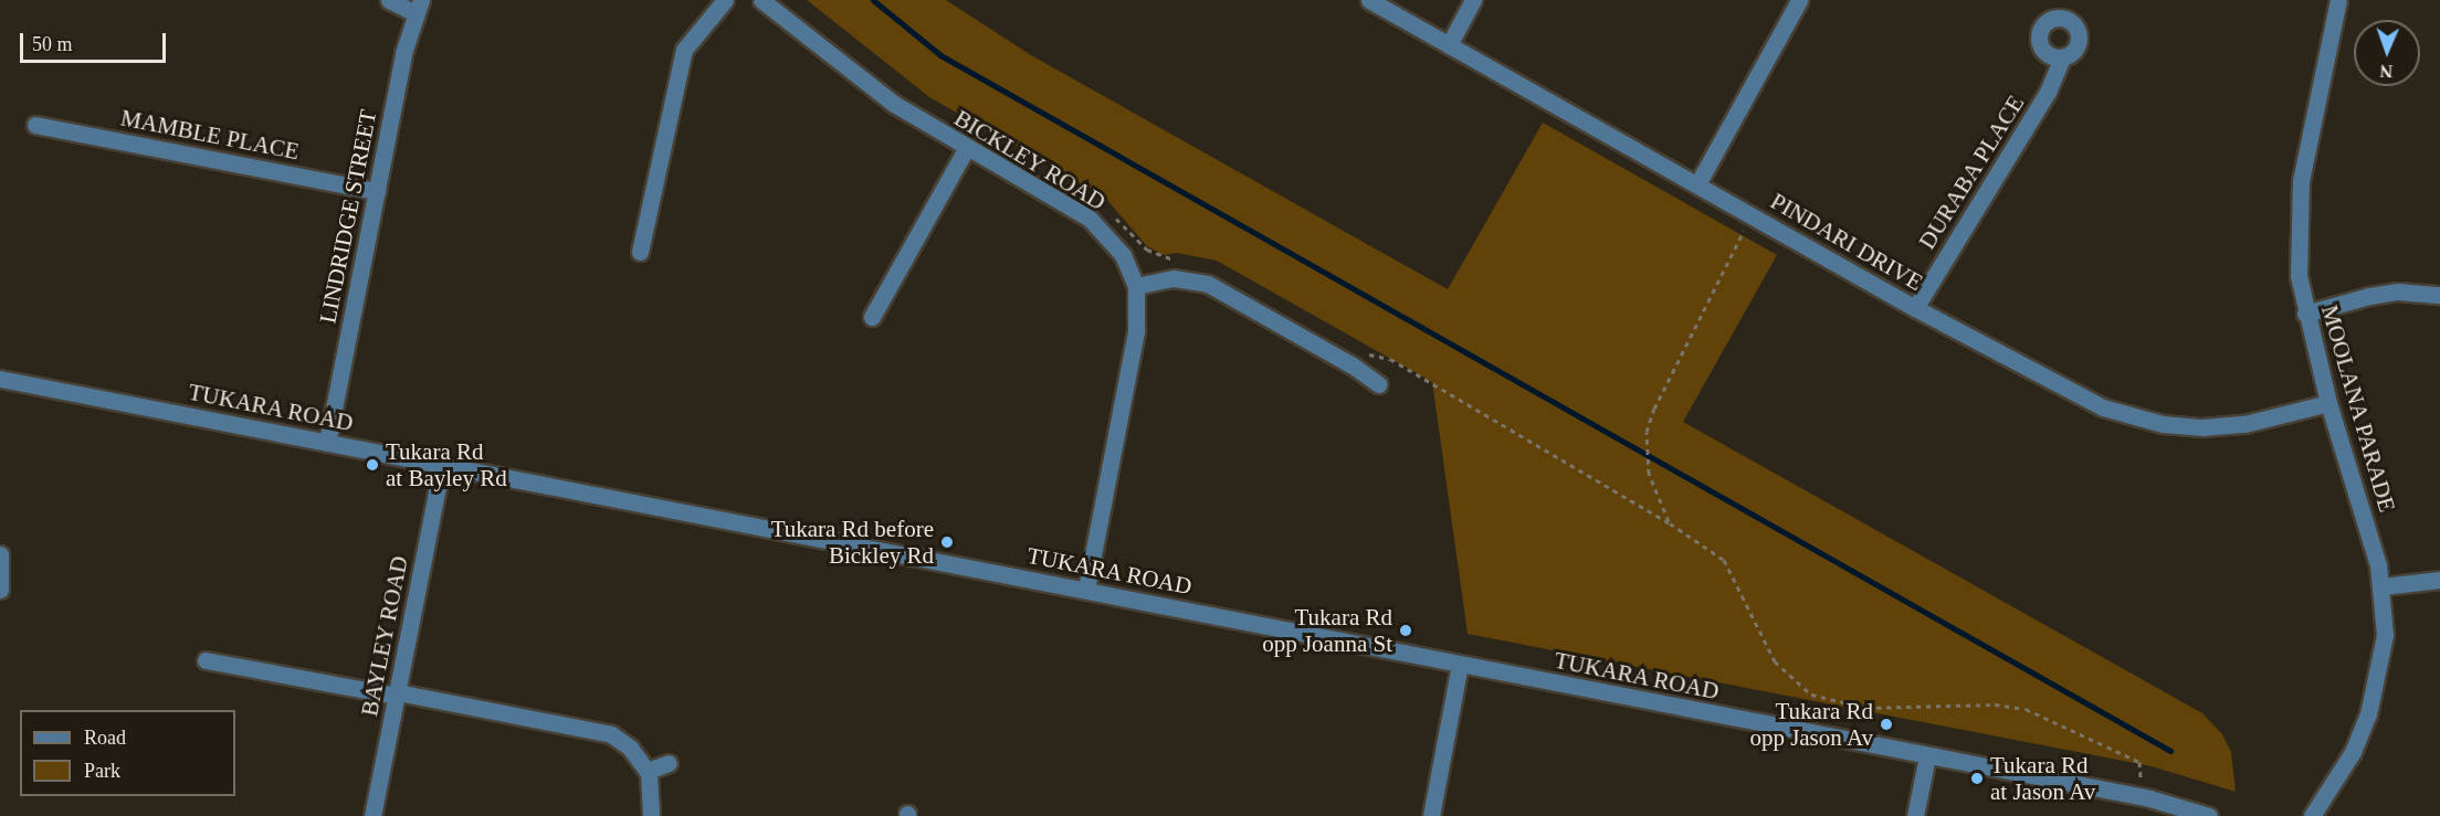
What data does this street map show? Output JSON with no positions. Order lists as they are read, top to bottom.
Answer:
{
  "streets": {
    "street": [
      "MAMBLE PLACE",
      "BICKLEY ROAD",
      "DURABA PLACE",
      "LINDRIDGE STREET",
      "PINDARI DRIVE",
      "TUKARA ROAD",
      "MOOLANA PARADE",
      "BAYLEY ROAD"
    ]
  },
  "crossings": [
    ["MAMBLE PLACE", "LINDRIDGE STREET"],
    ["BICKLEY ROAD", "TUKARA ROAD"],
    ["DURABA PLACE", "PINDARI DRIVE"],
    ["LINDRIDGE STREET", "TUKARA ROAD"],
    ["PINDARI DRIVE", "MOOLANA PARADE"],
    ["TUKARA ROAD", "BAYLEY ROAD"]
  ],
  "places": [
    "Tukara Rd at Bayley Rd",
    "Tukara Rd before Bickley Rd",
    "Tukara Rd opp Joanna St",
    "Tukara Rd opp Jason Av",
    "Tukara Rd at Jason Av"
  ],
  "legend": ["Road", "Park"],
  "scale_bar": "50 m",
  "north": "bottom"
}
